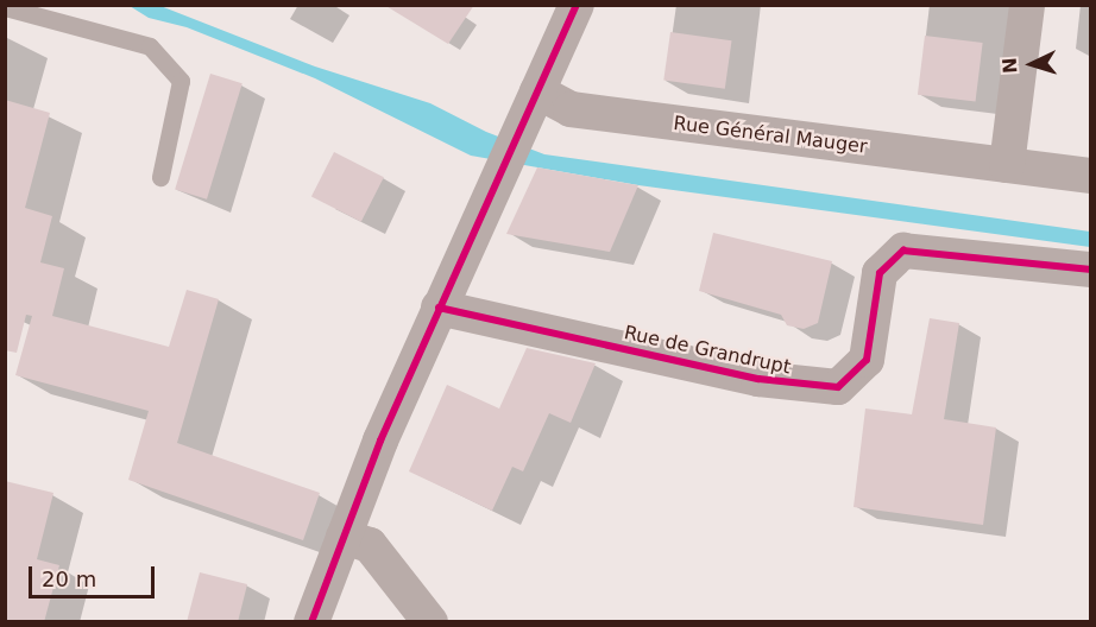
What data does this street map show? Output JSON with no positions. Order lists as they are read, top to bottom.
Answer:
{
  "streets": {
    "street": ["Rue Général Mauger", "Rue de Grandrupt"]
  },
  "scale_bar": "20 m",
  "north": "left"
}
